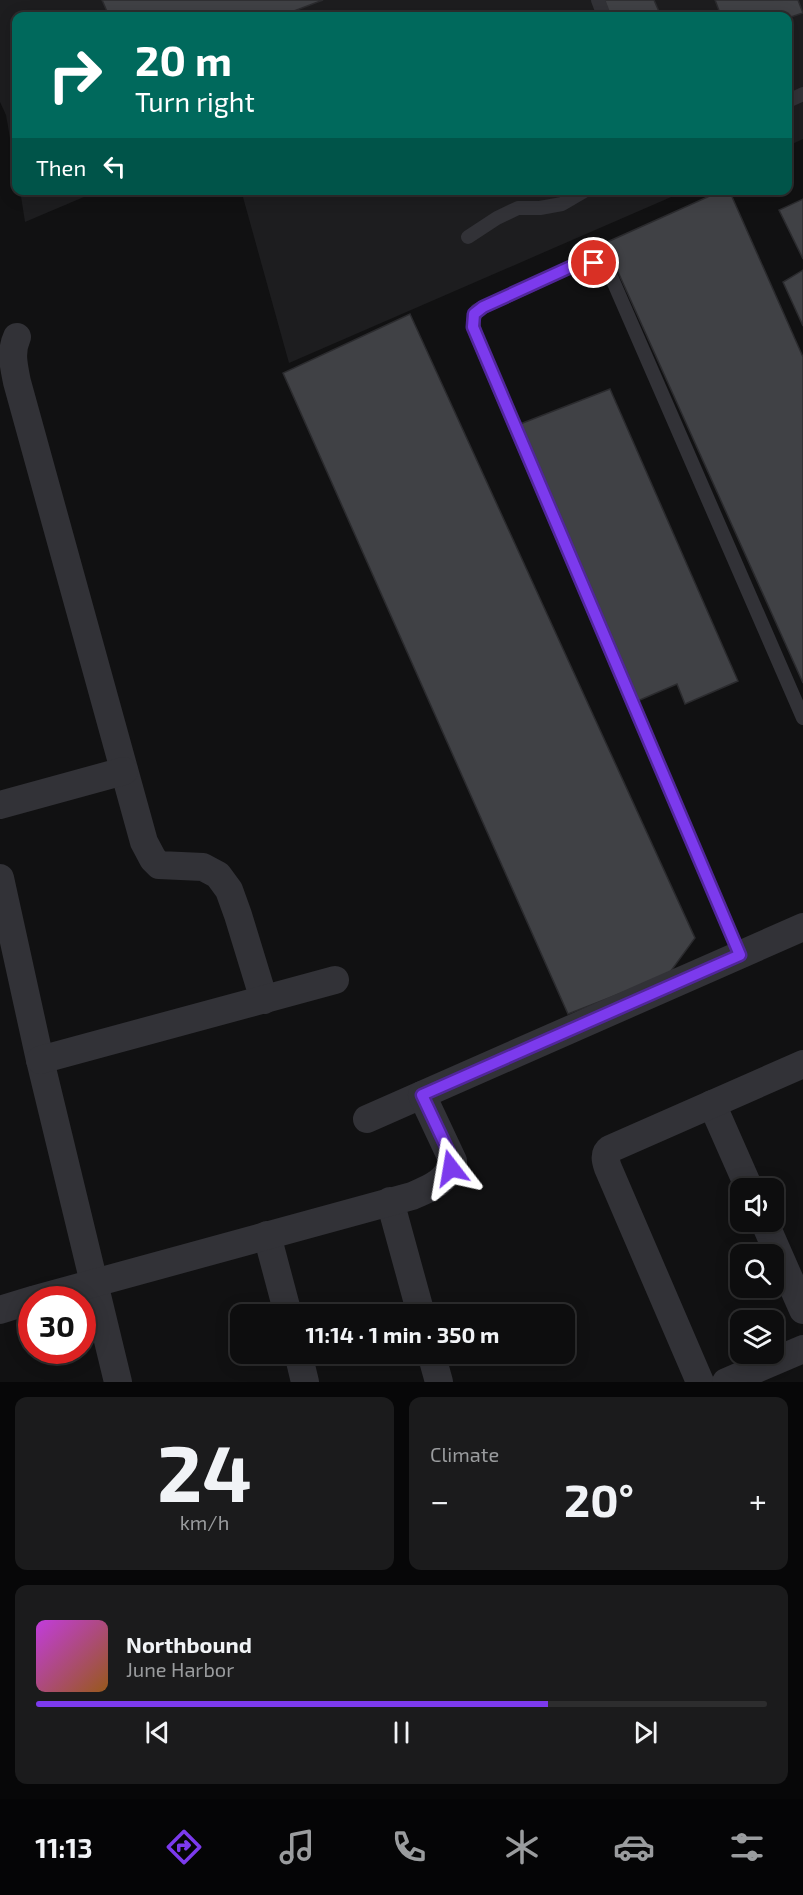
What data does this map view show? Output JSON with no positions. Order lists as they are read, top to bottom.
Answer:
{
  "page": {
    "turn": ["20 m", "Turn right"],
    "then": "Then",
    "limit": "30",
    "trip": "11:14 · 1 min · 350 m",
    "tile": [
      ["24", "km/h"],
      "Climate"
    ],
    "heat": ["−", "20°", "+"],
    "song": ["Northbound", "June Harbor"],
    "tabs": "11:13"
  }
}
